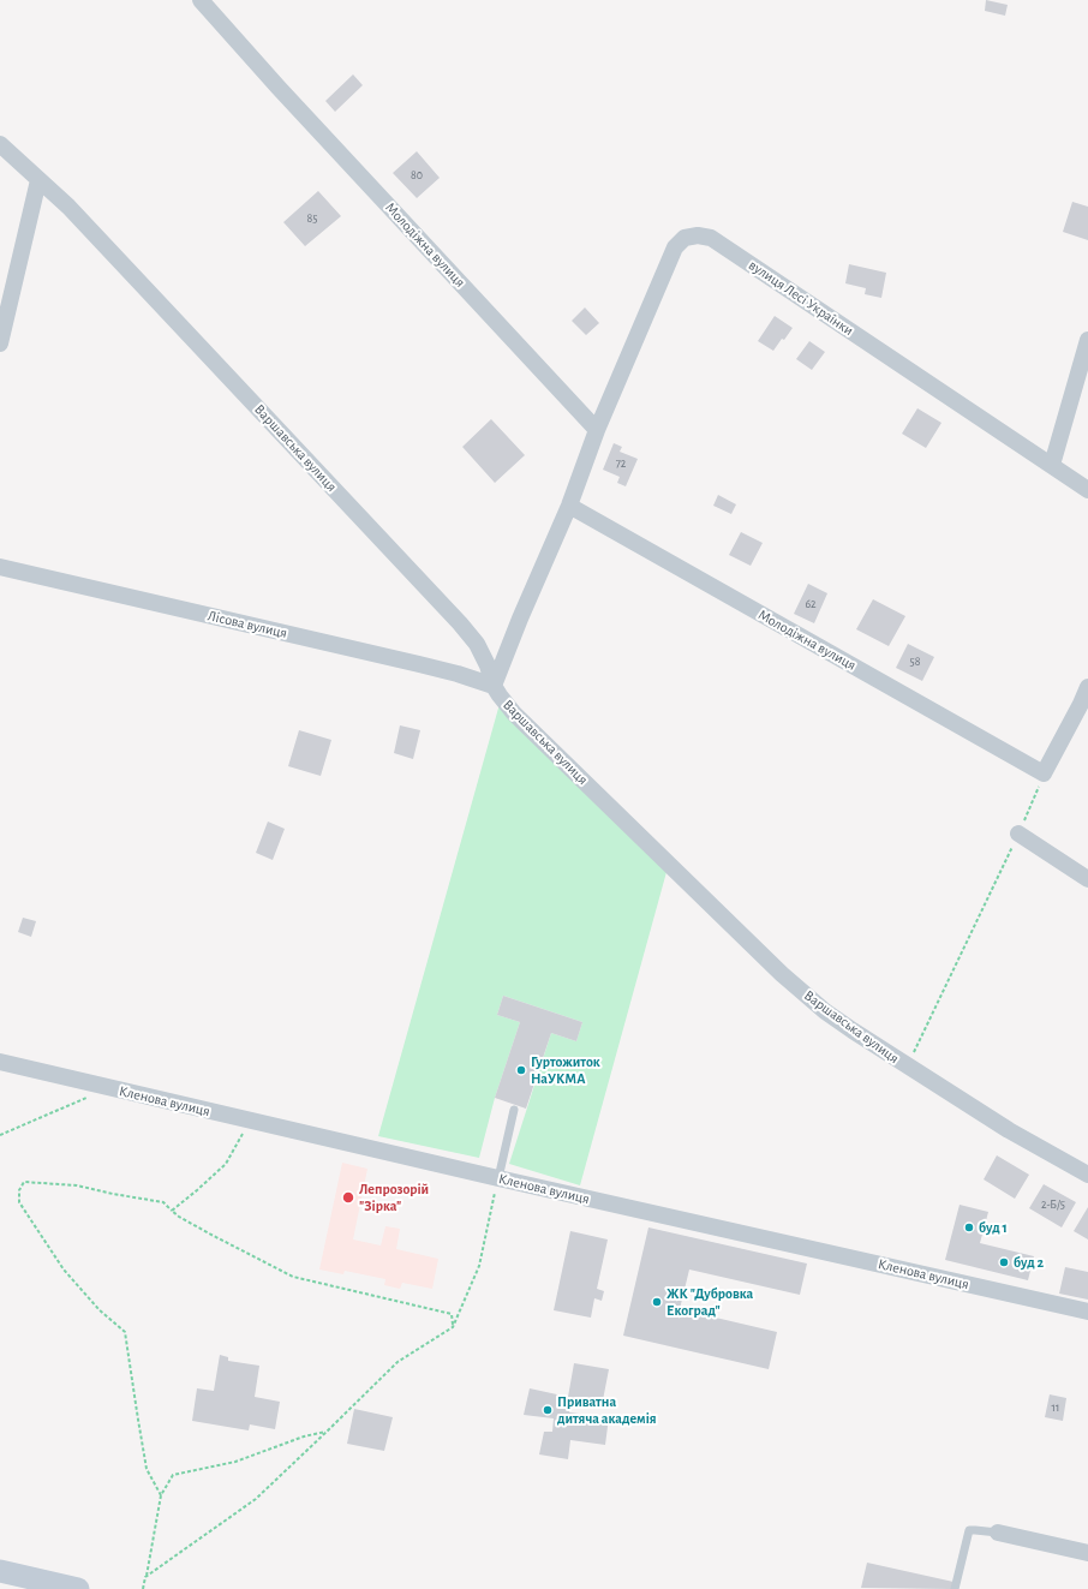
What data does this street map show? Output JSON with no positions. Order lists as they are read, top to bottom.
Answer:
{
  "streets": {
    "street": [
      "Молодіжна вулиця",
      "вулиця Лесі Українки",
      "Варшавська вулиця",
      "Лісова вулиця",
      "Кленова вулиця"
    ]
  },
  "crossings": [
    ["Молодіжна вулиця", "вулиця Лесі Українки"],
    ["Варшавська вулиця", "Лісова вулиця"]
  ],
  "places": [
    "Гуртожиток НаУКМА",
    "Лепрозорій \"Зірка\"",
    "буд 1",
    "буд 2",
    "ЖК \"Дубровка Екоград\"",
    "Приватна дитяча академiя"
  ],
  "house_numbers": [
    "80",
    "85",
    "72",
    "62",
    "58",
    "2-Б/5",
    "11"
  ]
}
